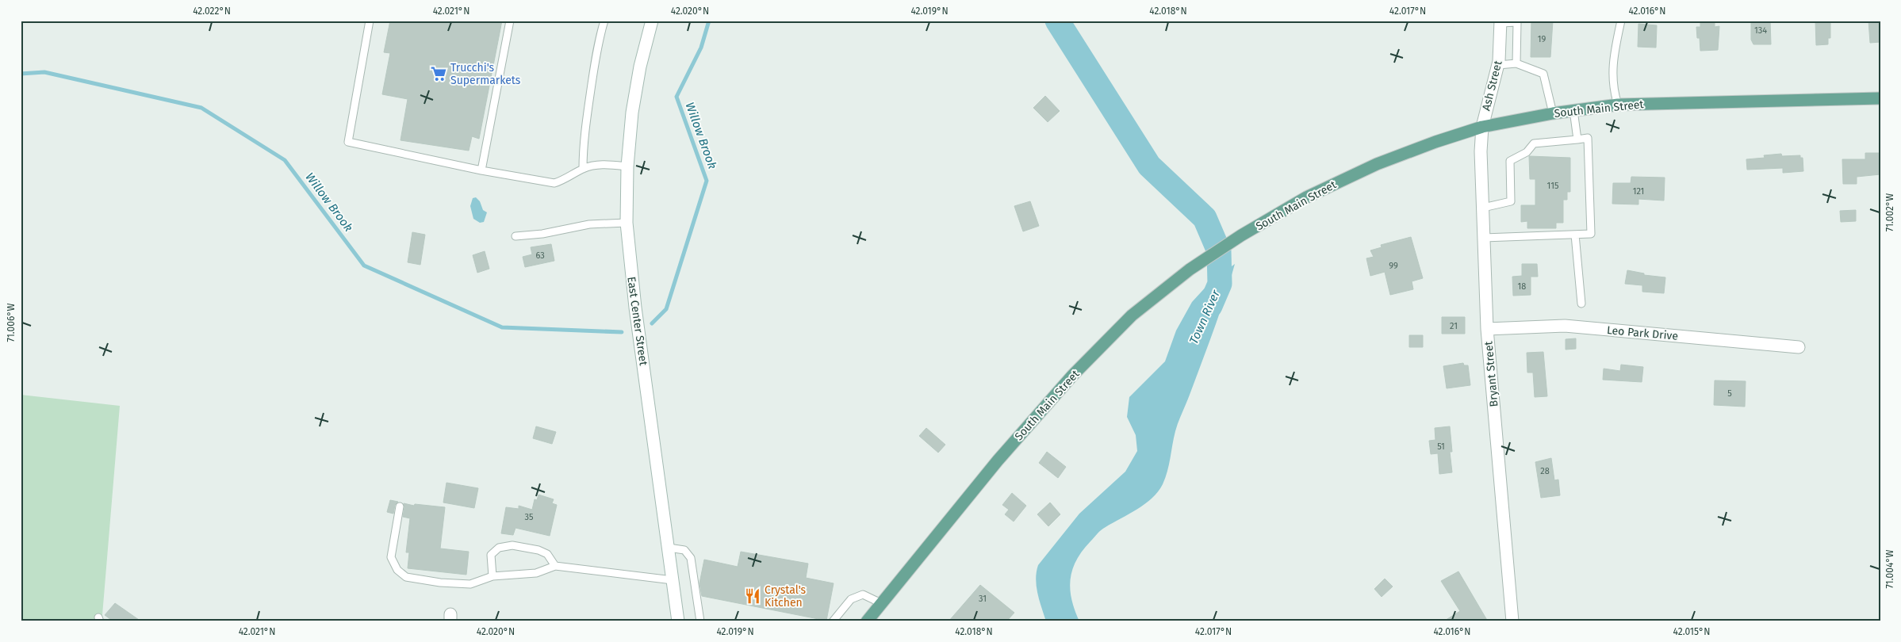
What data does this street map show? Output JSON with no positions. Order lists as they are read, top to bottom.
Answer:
{
  "streets": {
    "main road": ["South Main Street"],
    "street": [
      "Ash Street",
      "East Center Street",
      "Leo Park Drive",
      "Bryant Street"
    ]
  },
  "crossings": [
    ["Ash Street", "South Main Street"],
    ["Ash Street", "Bryant Street"],
    ["South Main Street", "Bryant Street"],
    ["Leo Park Drive", "Bryant Street"]
  ],
  "water": ["Willow Brook", "Town River"],
  "places": {
    "supermarket": ["Trucchi's Supermarkets"],
    "restaurant": ["Crystal's Kitchen"]
  },
  "house_numbers": [
    "134",
    "19",
    "115",
    "121",
    "63",
    "99",
    "18",
    "21",
    "5",
    "51",
    "28",
    "35",
    "31"
  ],
  "coordinates": [
    "42.022°N",
    "42.021°N",
    "42.020°N",
    "42.019°N",
    "42.018°N",
    "42.017°N",
    "42.016°N",
    "71.002°W",
    "71.006°W",
    "71.004°W",
    "42.015°N"
  ]
}
